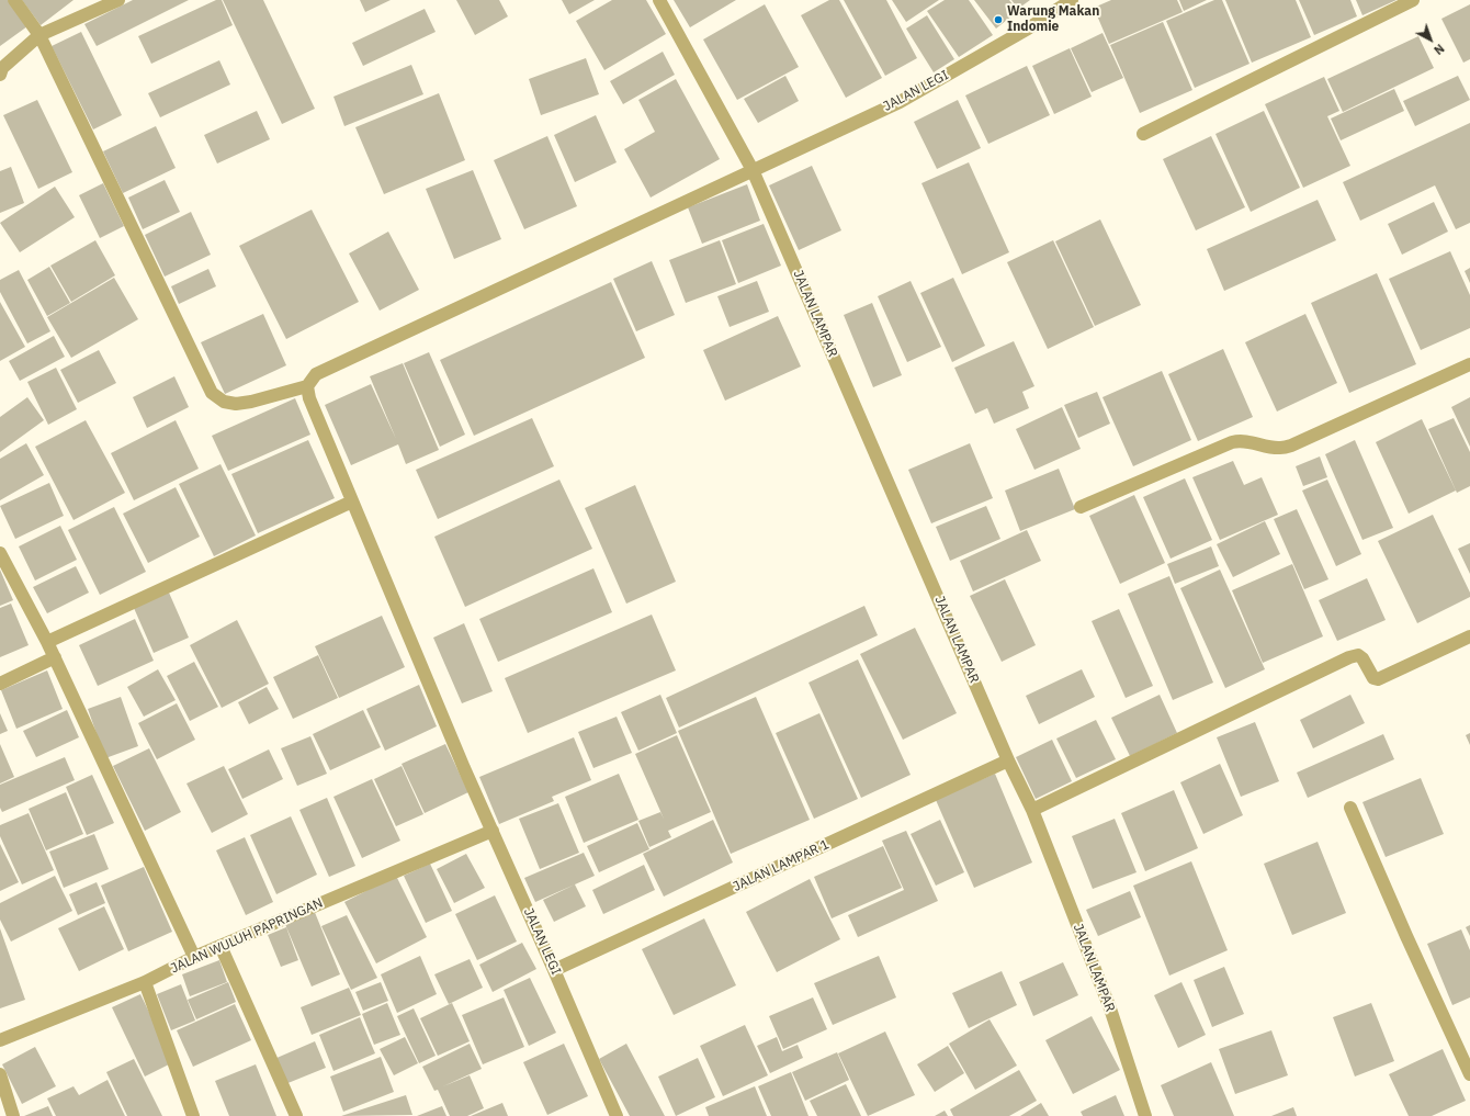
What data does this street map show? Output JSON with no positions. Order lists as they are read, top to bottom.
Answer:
{
  "streets": {
    "street": [
      "JALAN LEGI",
      "JALAN LAMPAR",
      "JALAN LAMPAR 1",
      "JALAN WULUH PAPRINGAN"
    ]
  },
  "crossings": [
    ["JALAN LEGI", "JALAN LAMPAR"],
    ["JALAN LEGI", "JALAN LAMPAR 1"],
    ["JALAN LEGI", "JALAN WULUH PAPRINGAN"],
    ["JALAN LAMPAR", "JALAN LAMPAR 1"]
  ],
  "places": ["Warung Makan Indomie"],
  "north": "bottom right"
}
